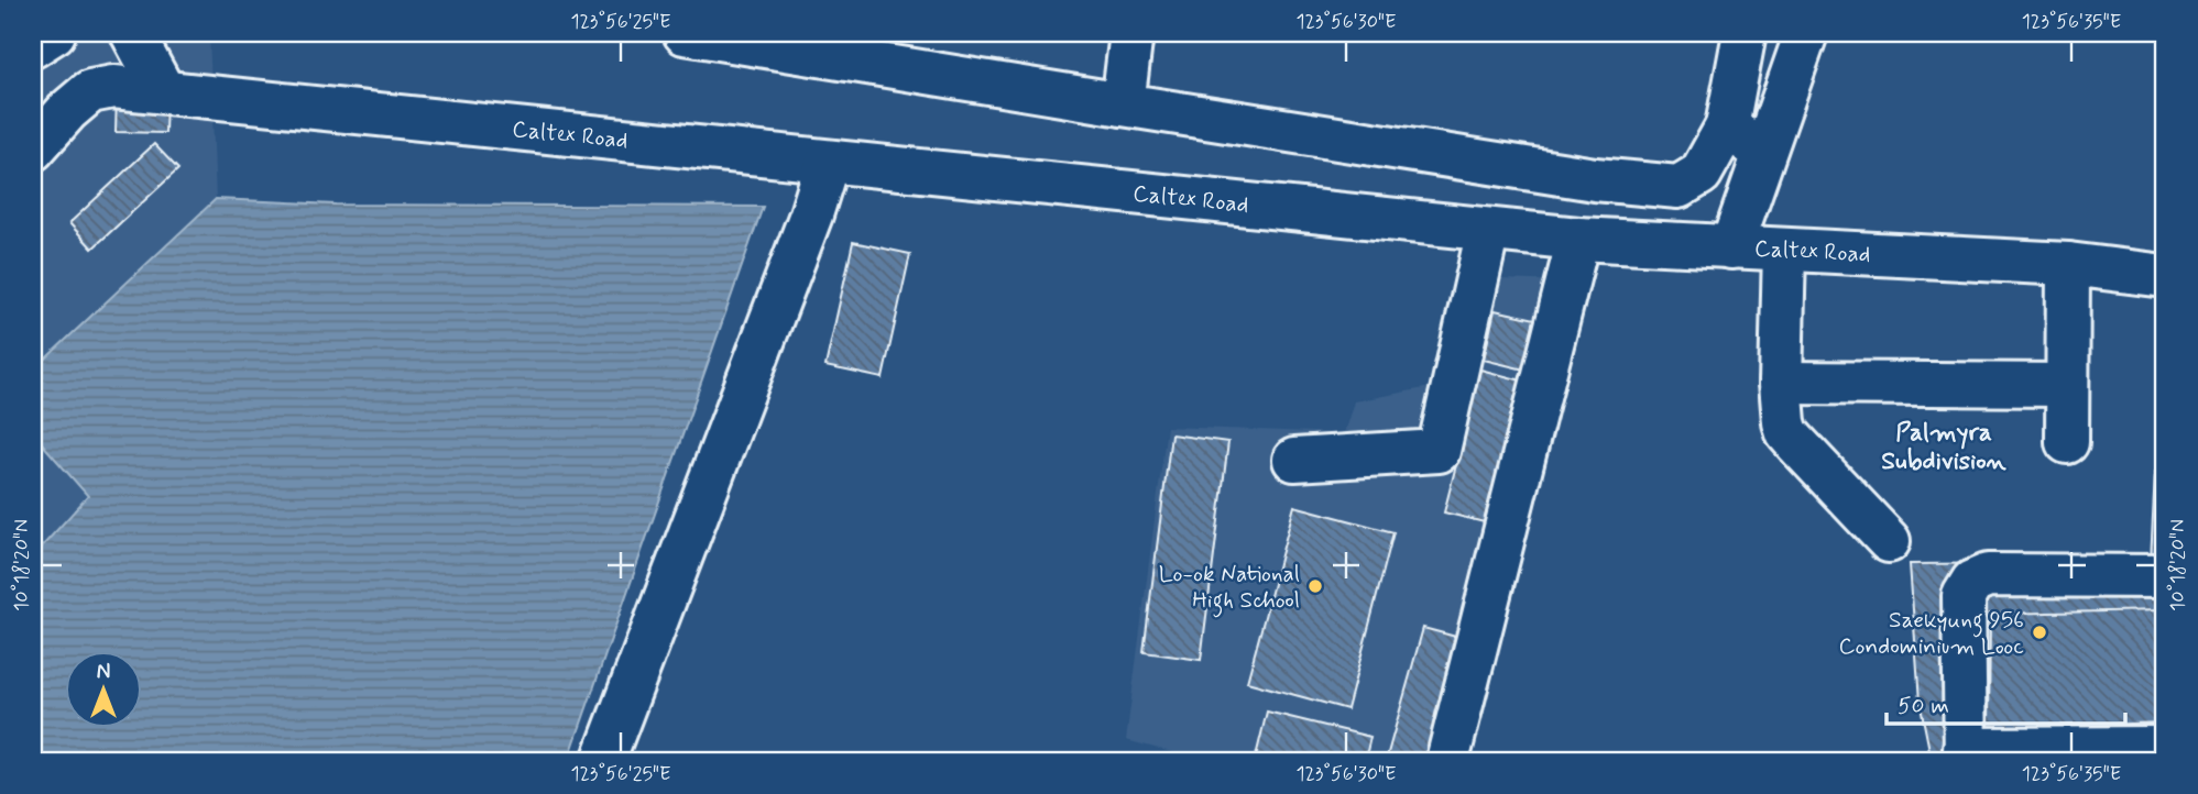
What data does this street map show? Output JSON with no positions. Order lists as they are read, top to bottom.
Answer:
{
  "streets": {
    "street": ["Caltex Road"]
  },
  "districts": ["Palmyra Subdivision"],
  "places": ["Lo-ok National High School", "Saekyung 956 Condominium Looc"],
  "scale_bar": "50 m",
  "north": "top",
  "coordinates": [
    "123°56'25\"E",
    "123°56'30\"E",
    "123°56'35\"E",
    "10°18'20\"N"
  ]
}
